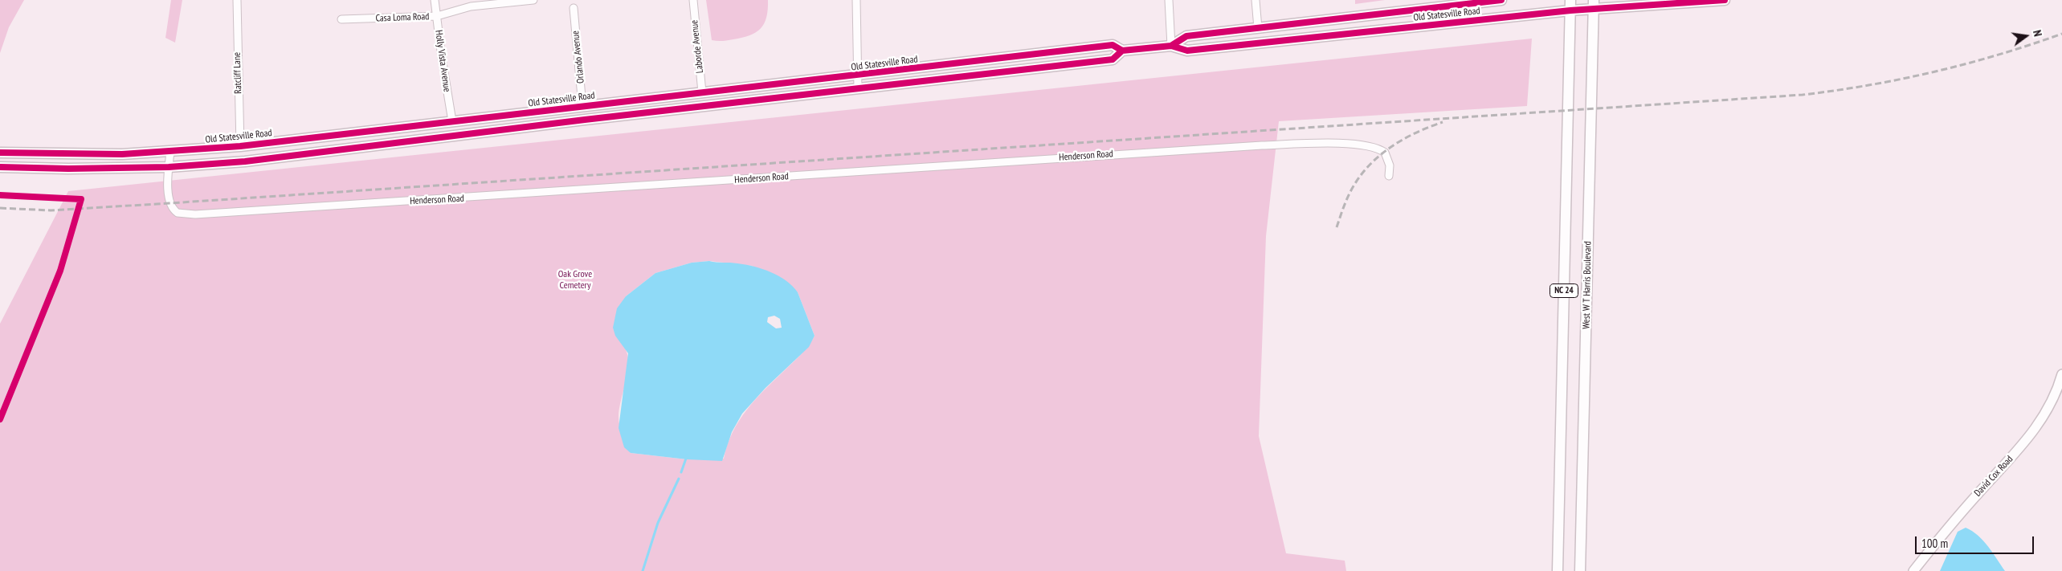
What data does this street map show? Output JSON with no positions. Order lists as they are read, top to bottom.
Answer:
{
  "streets": {
    "main road": [
      "Old Statesville Road",
      "West W T Harris Boulevard",
      "NC 24",
      "David Cox Road"
    ],
    "street": [
      "Casa Loma Road",
      "Laborde Avenue",
      "Orlando Avenue",
      "Holly Vista Avenue",
      "Ratcliff Lane",
      "Henderson Road"
    ]
  },
  "crossings": [
    ["Old Statesville Road", "Laborde Avenue"],
    ["Old Statesville Road", "Orlando Avenue"],
    ["Old Statesville Road", "Holly Vista Avenue"],
    ["Old Statesville Road", "Ratcliff Lane"],
    ["Old Statesville Road", "Henderson Road"],
    ["Old Statesville Road", "West W T Harris Boulevard"],
    ["Old Statesville Road", "NC 24"],
    ["Casa Loma Road", "Holly Vista Avenue"]
  ],
  "parks": ["Oak Grove Cemetery"],
  "scale_bar": "100 m",
  "north": "right"
}
